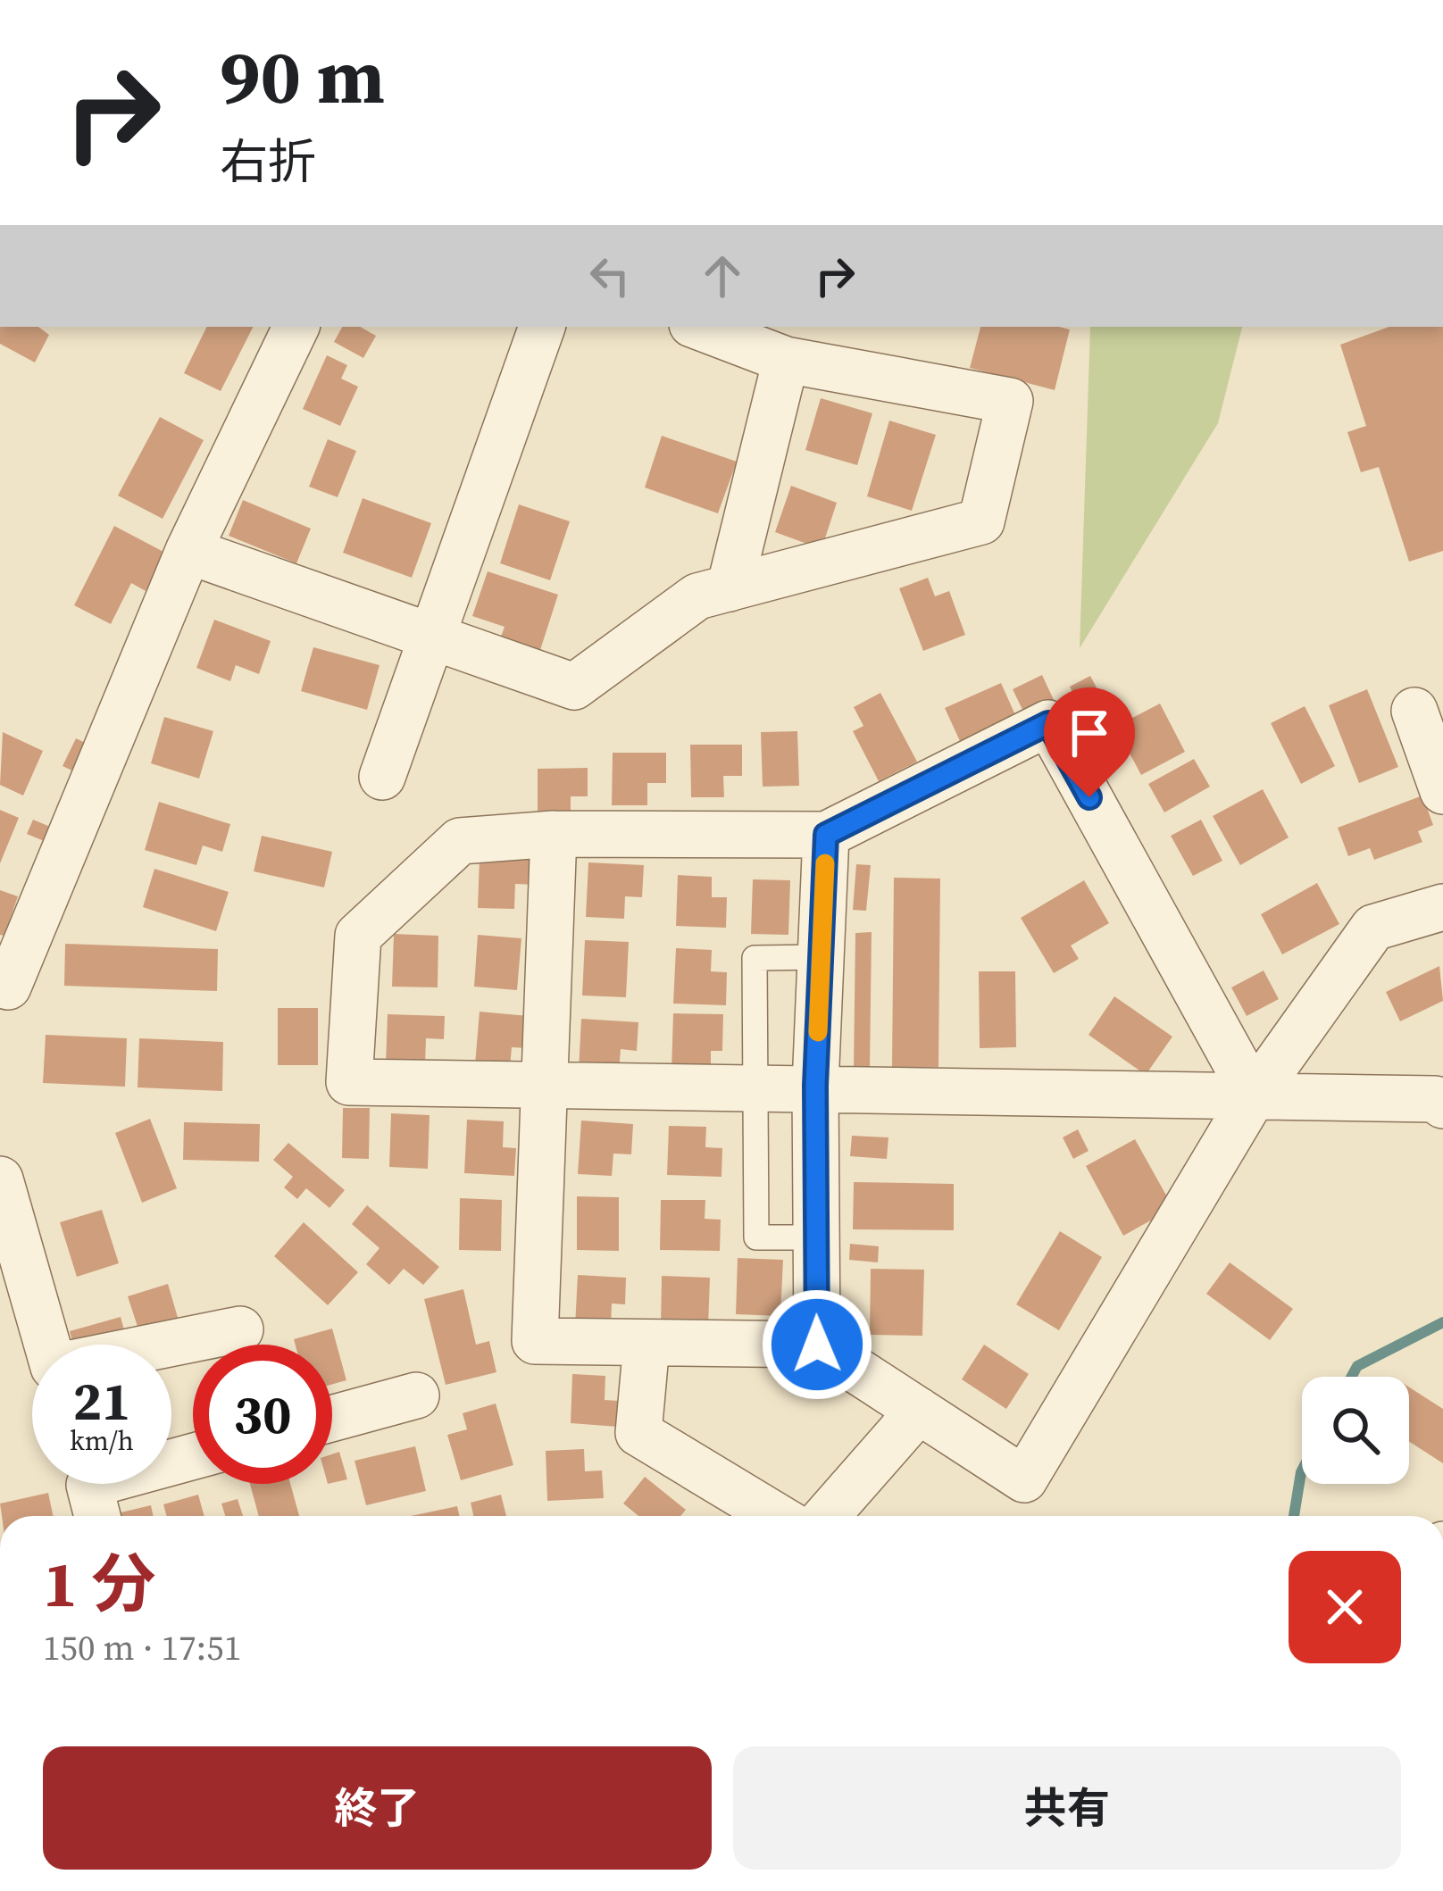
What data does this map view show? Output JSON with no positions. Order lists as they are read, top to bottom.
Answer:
{
  "page": {
    "turn": ["90 m", "右折"],
    "speed": "21 km/h",
    "limit": "30",
    "heading": ["1 分", "150 m · 17:51"],
    "buttons": ["終了", "共有"]
  }
}
